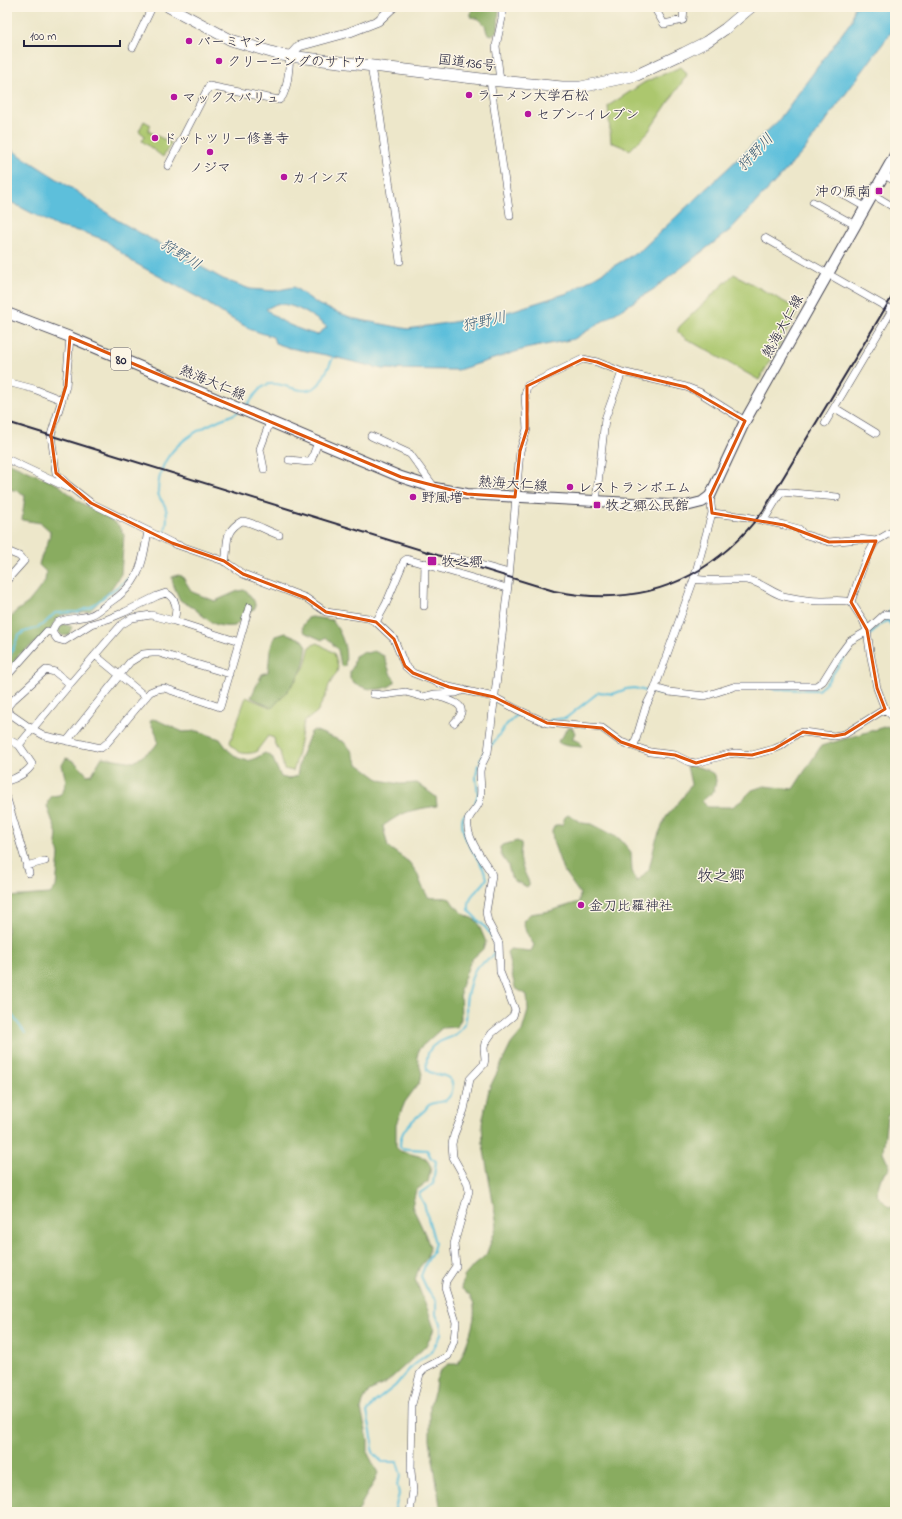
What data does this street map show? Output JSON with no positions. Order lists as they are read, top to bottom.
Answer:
{
  "streets": {
    "highway": ["国道136号"],
    "main road": ["熱海大仁線", "80"]
  },
  "districts": ["牧之郷"],
  "water": ["狩野川"],
  "places": {
    "other": [
      "バーミヤン",
      "クリーニングのサトウ",
      "ラーメン大学石松",
      "マックスバリュ",
      "セブン-イレブン",
      "ドットツリー修善寺",
      "ノジマ",
      "カインズ",
      "レストランポエム",
      "野風増",
      "金刀比羅神社"
    ],
    "transit": ["沖の原南", "牧之郷公民館", "牧之郷"]
  },
  "scale_bar": "100 m"
}
